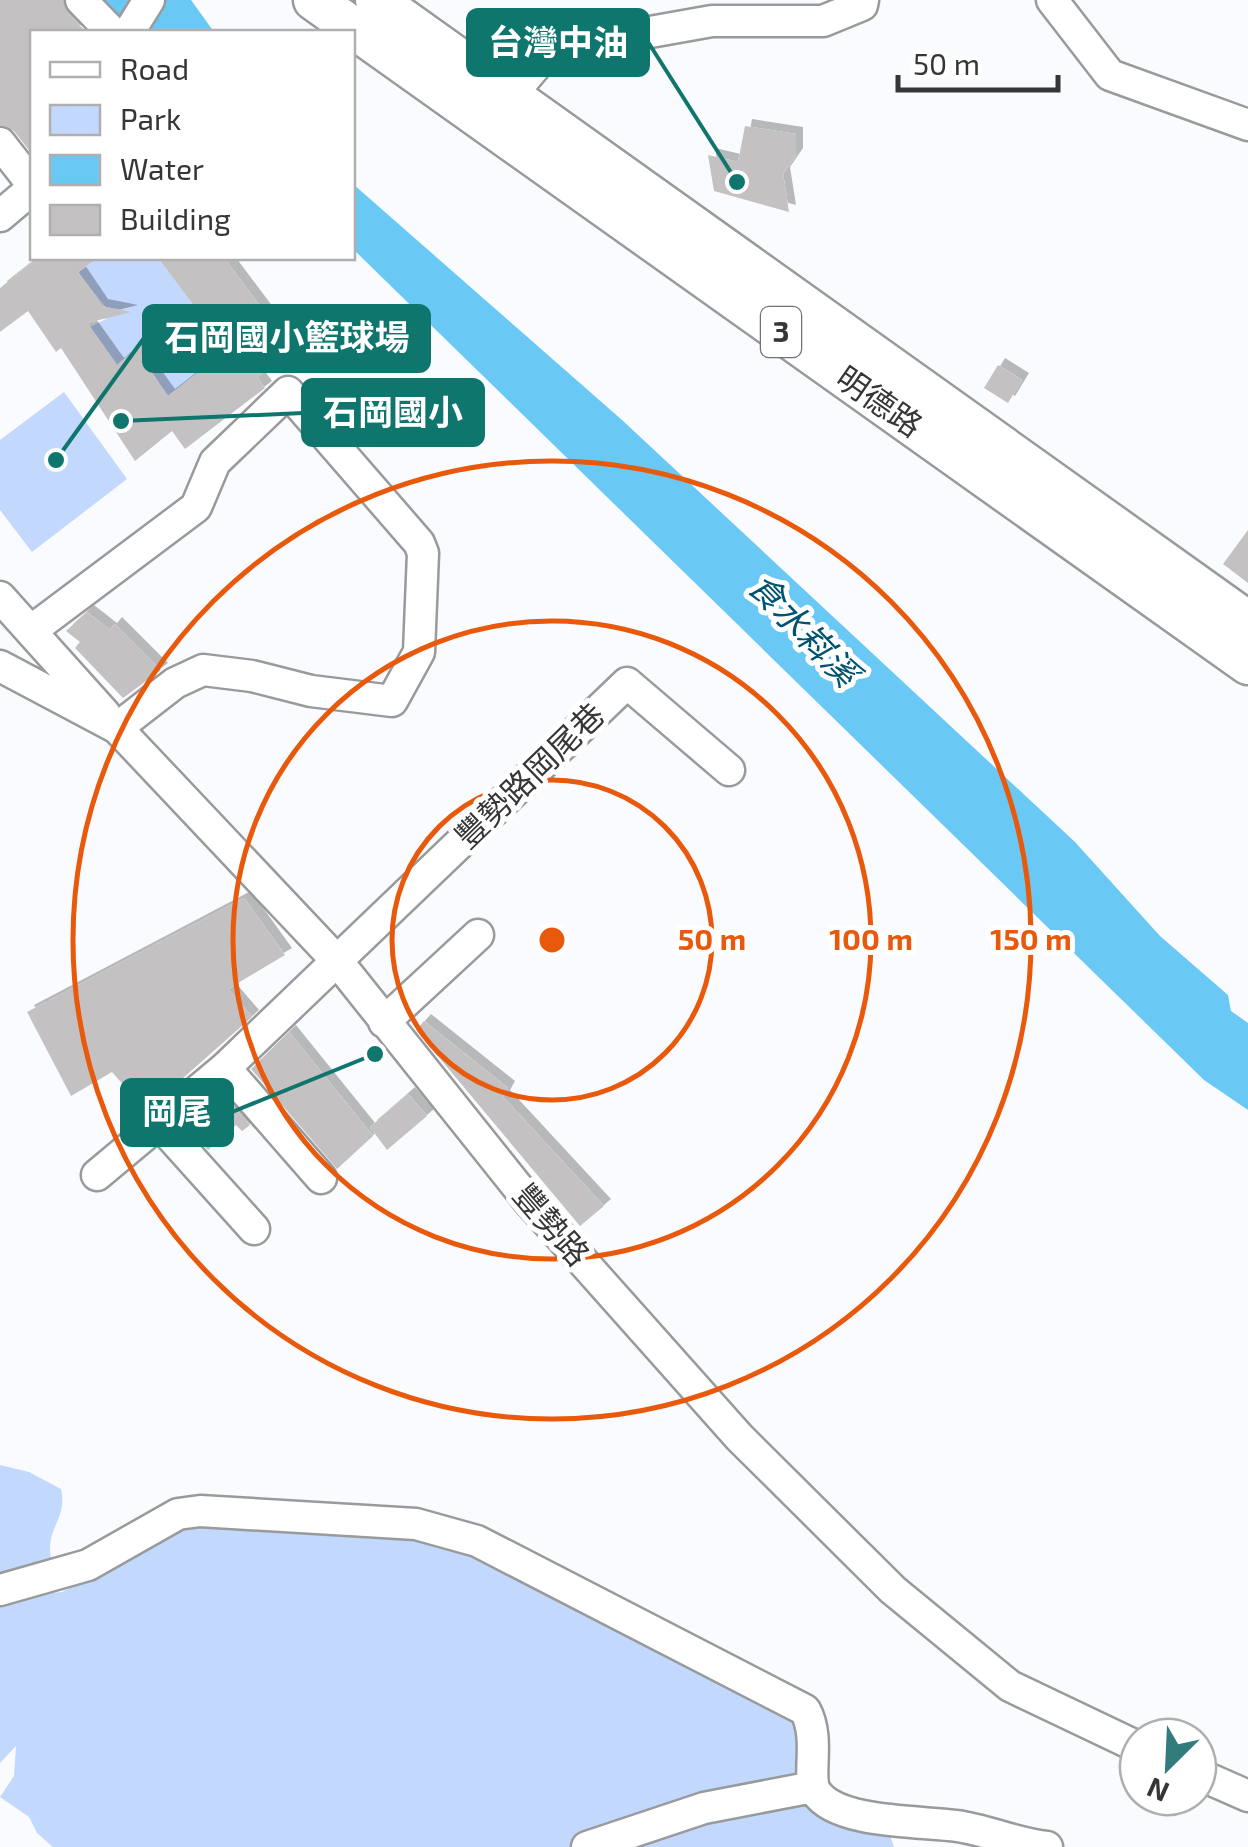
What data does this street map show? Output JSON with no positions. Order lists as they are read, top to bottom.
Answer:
{
  "streets": {
    "main road": ["3", "明德路"],
    "street": ["豐勢路岡尾巷", "豐勢路"]
  },
  "crossings": [
    ["豐勢路岡尾巷", "豐勢路"]
  ],
  "water": ["食水嵙溪"],
  "places": [
    "台灣中油",
    "石岡國小",
    "石岡國小籃球場",
    "岡尾"
  ],
  "legend": [
    "Road",
    "Park",
    "Water",
    "Building"
  ],
  "scale_bar": "50 m",
  "north": "bottom left",
  "rings": ["50 m", "100 m", "150 m"]
}
